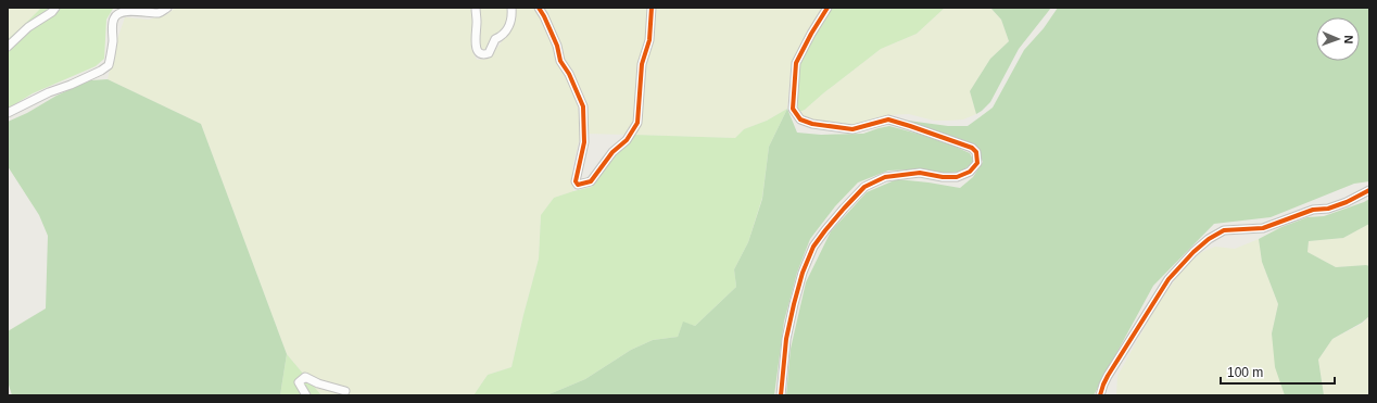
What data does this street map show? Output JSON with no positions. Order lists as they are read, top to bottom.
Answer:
{
  "scale_bar": "100 m",
  "north": "right"
}
